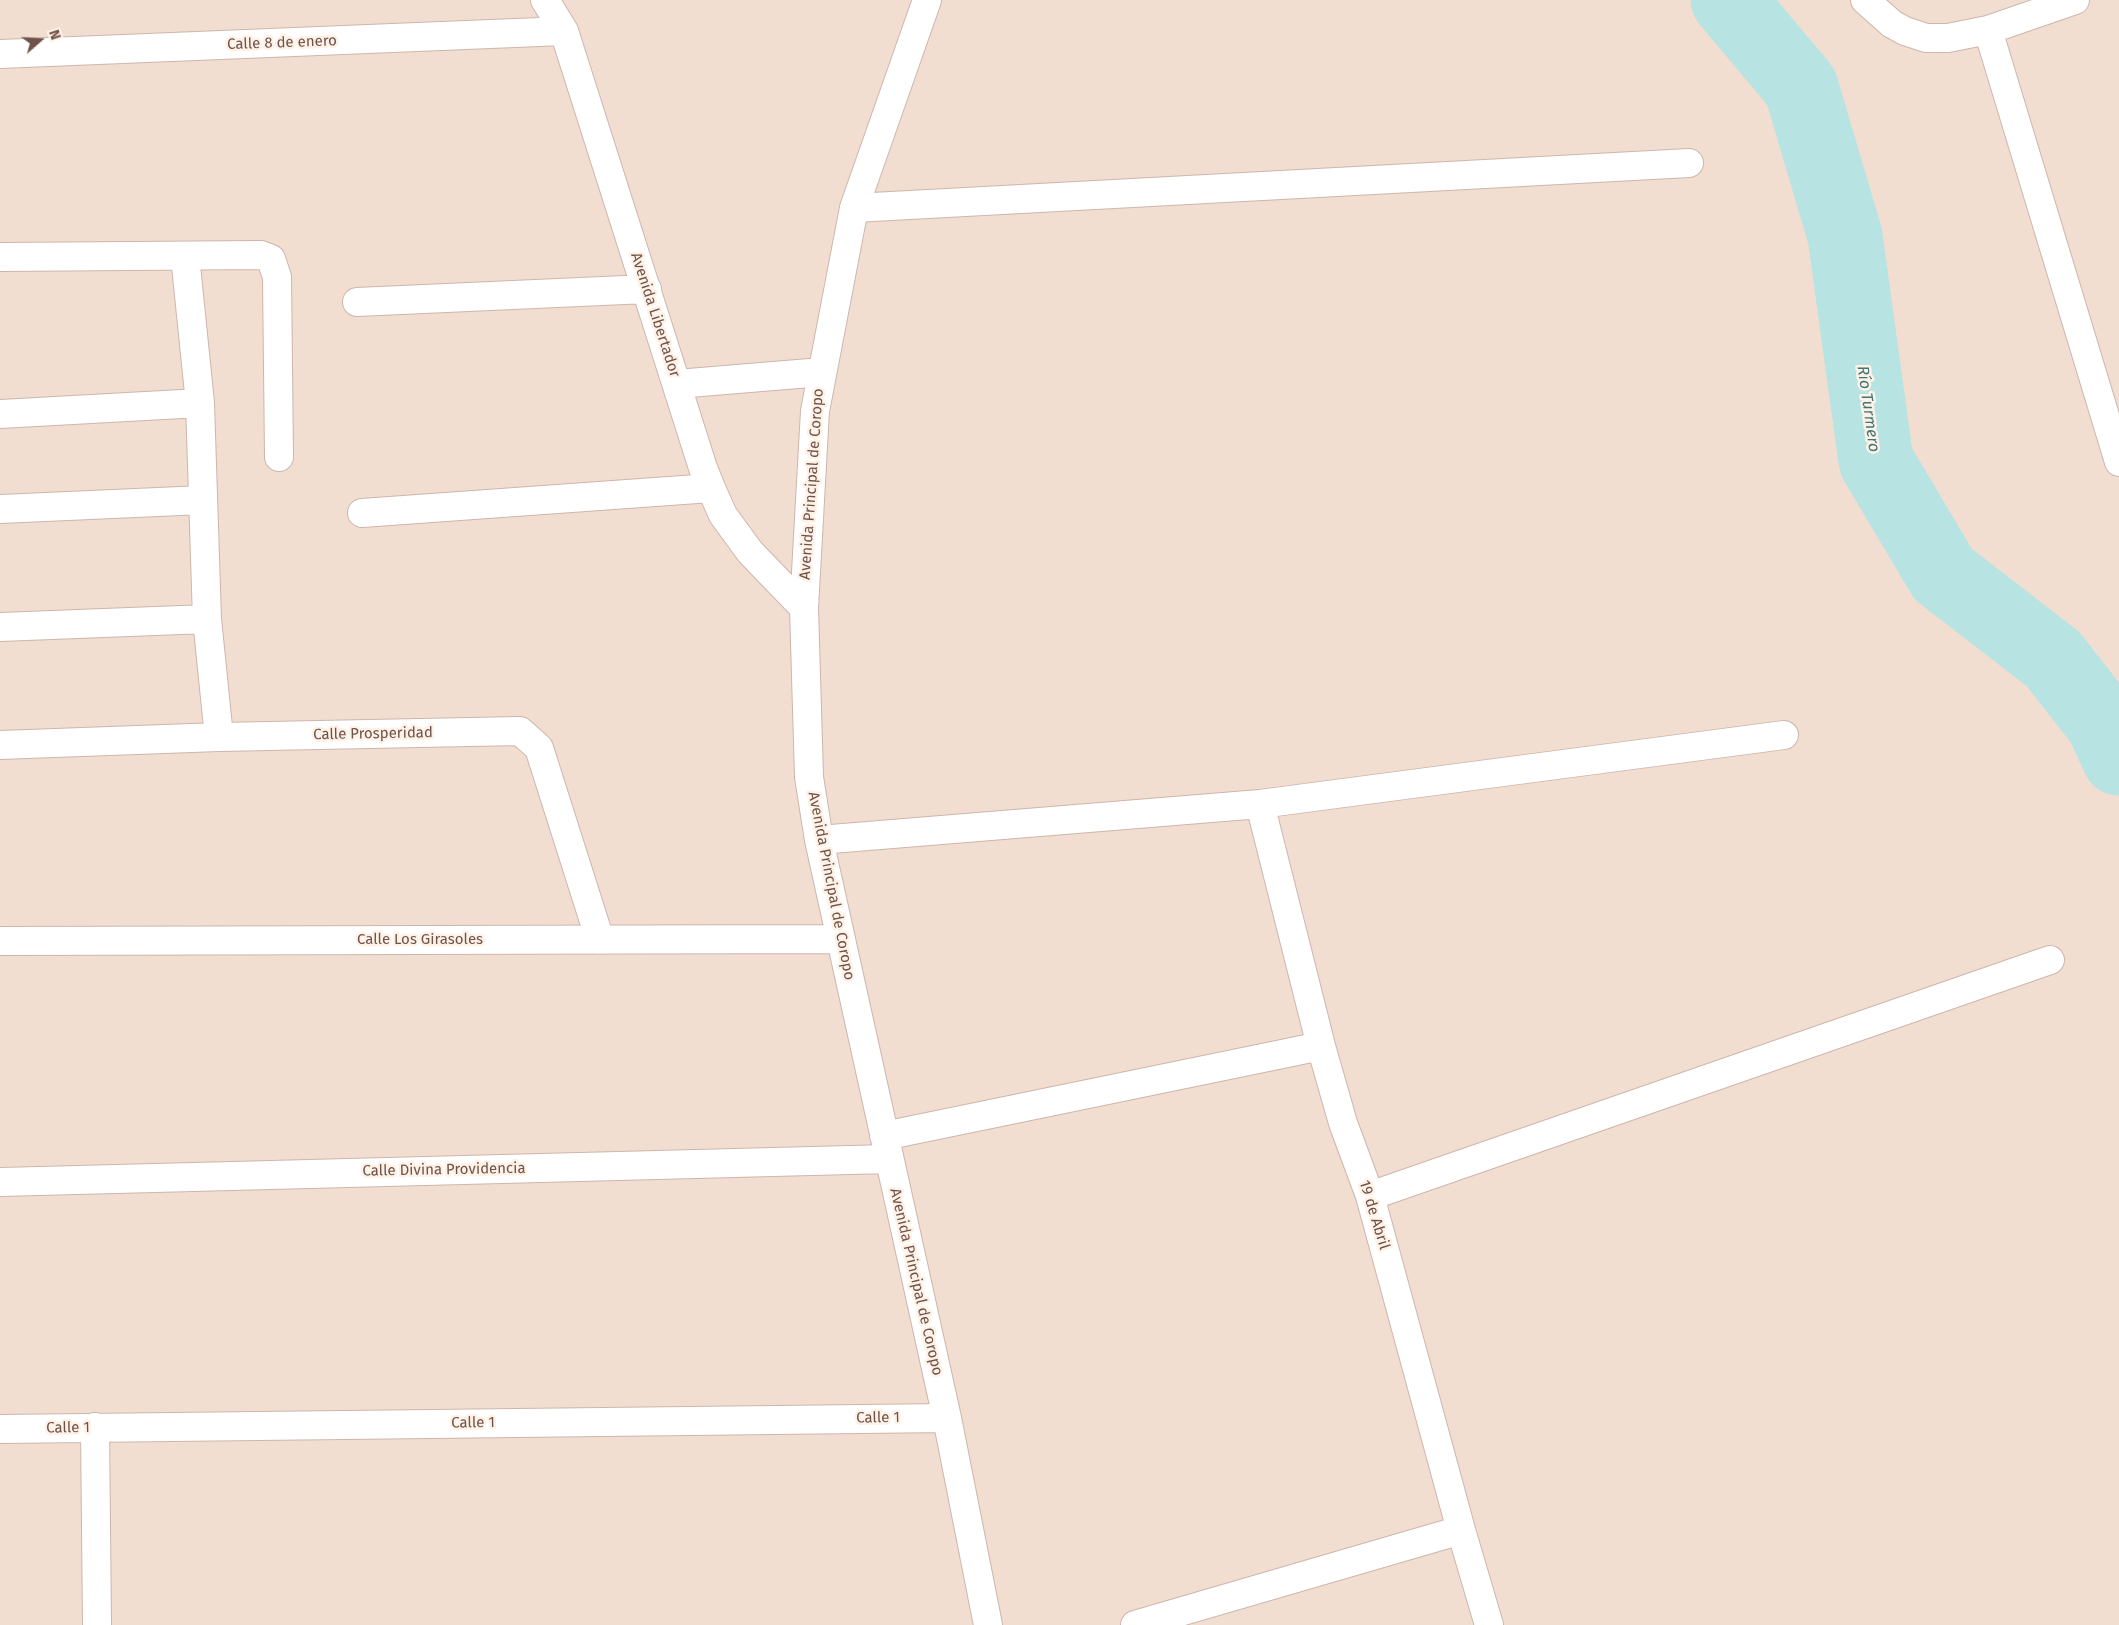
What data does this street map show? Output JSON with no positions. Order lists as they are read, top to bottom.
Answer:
{
  "streets": {
    "street": [
      "Calle 8 de enero",
      "Avenida Libertador",
      "Avenida Principal de Coropo",
      "Calle Prosperidad",
      "Calle Los Girasoles",
      "Calle Divina Providencia",
      "19 de Abril",
      "Calle 1"
    ]
  },
  "crossings": [
    ["Calle 8 de enero", "Avenida Libertador"],
    ["Avenida Libertador", "Avenida Principal de Coropo"],
    ["Avenida Principal de Coropo", "Calle Los Girasoles"],
    ["Avenida Principal de Coropo", "Calle Divina Providencia"],
    ["Avenida Principal de Coropo", "Calle 1"],
    ["Calle Prosperidad", "Calle Los Girasoles"],
    ["Calle Divina Providencia", "19 de Abril"]
  ],
  "water": ["Río Turmero"],
  "north": "right"
}
